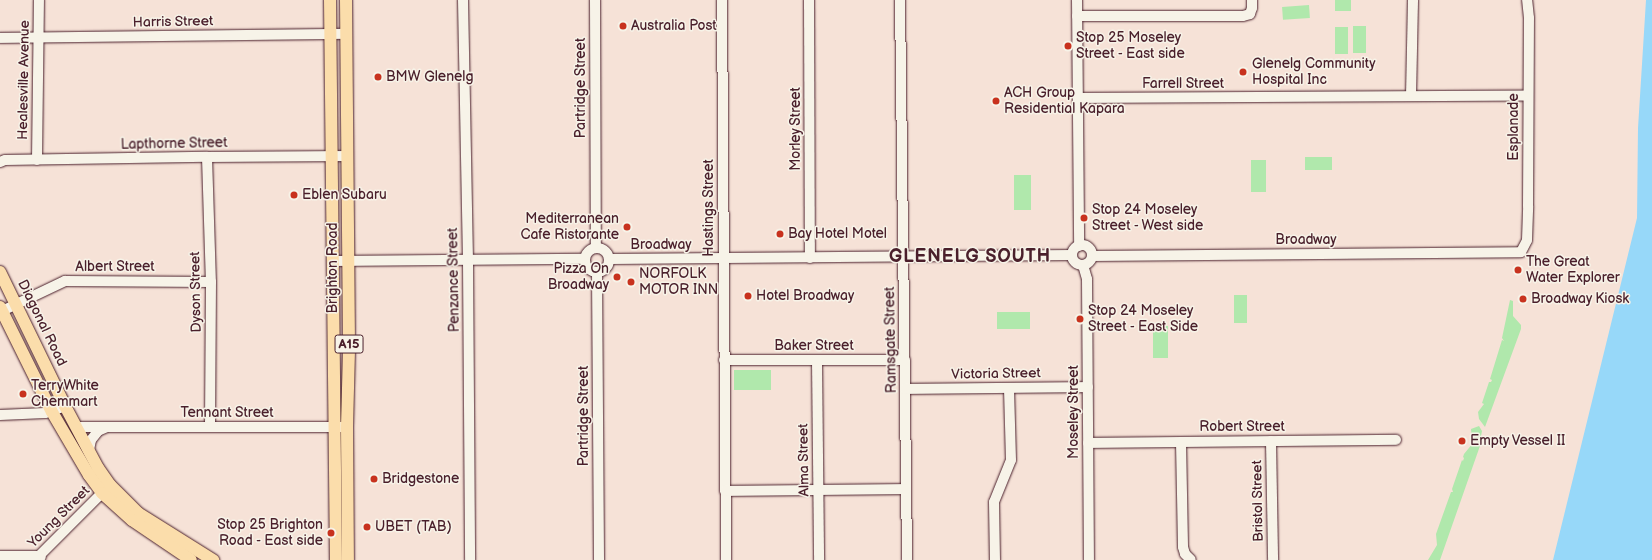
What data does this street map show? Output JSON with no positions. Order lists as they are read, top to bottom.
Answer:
{
  "streets": {
    "main road": ["Brighton Road", "Diagonal Road", "A15"],
    "street": [
      "Harris Street",
      "Healesville Avenue",
      "Farrell Street",
      "Partridge Street",
      "Esplanade",
      "Morley Street",
      "Lapthorne Street",
      "Hastings Street",
      "Broadway",
      "Albert Street",
      "Penzance Street",
      "Dyson Street",
      "Ramsgate Street",
      "Baker Street",
      "Victoria Street",
      "Moseley Street",
      "Tennant Street",
      "Robert Street",
      "Alma Street",
      "Bristol Street",
      "Young Street"
    ]
  },
  "crossings": [
    ["Harris Street", "Healesville Avenue"],
    ["Harris Street", "Brighton Road"],
    ["Healesville Avenue", "Lapthorne Street"],
    ["Farrell Street", "Esplanade"],
    ["Partridge Street", "Broadway"],
    ["Esplanade", "Broadway"],
    ["Morley Street", "Broadway"],
    ["Lapthorne Street", "Brighton Road"],
    ["Lapthorne Street", "Dyson Street"],
    ["Hastings Street", "Broadway"],
    ["Hastings Street", "Baker Street"],
    ["Broadway", "Ramsgate Street"],
    ["Broadway", "Moseley Street"],
    ["Albert Street", "Dyson Street"],
    ["Albert Street", "Diagonal Road"],
    ["Brighton Road", "Tennant Street"],
    ["Dyson Street", "Tennant Street"],
    ["Diagonal Road", "Tennant Street"],
    ["Ramsgate Street", "Baker Street"],
    ["Ramsgate Street", "Victoria Street"],
    ["Baker Street", "Alma Street"],
    ["Victoria Street", "Moseley Street"],
    ["Moseley Street", "Robert Street"],
    ["Robert Street", "Bristol Street"]
  ],
  "districts": ["GLENELG SOUTH"],
  "places": [
    "Australia Post",
    "Stop 25 Moseley Street - East side",
    "Glenelg Community Hospital Inc",
    "BMW Glenelg",
    "ACH Group Residential Kapara",
    "Eblen Subaru",
    "Stop 24 Moseley Street - West side",
    "Mediterranean Cafe Ristorante",
    "Bay Hotel Motel",
    "The Great Water Explorer",
    "Pizza On Broadway",
    "NORFOLK MOTOR INN",
    "Hotel Broadway",
    "Broadway Kiosk",
    "Stop 24 Moseley Street - East Side",
    "TerryWhite Chemmart",
    "Empty Vessel II",
    "Bridgestone",
    "UBET (TAB)",
    "Stop 25 Brighton Road - East side"
  ]
}
